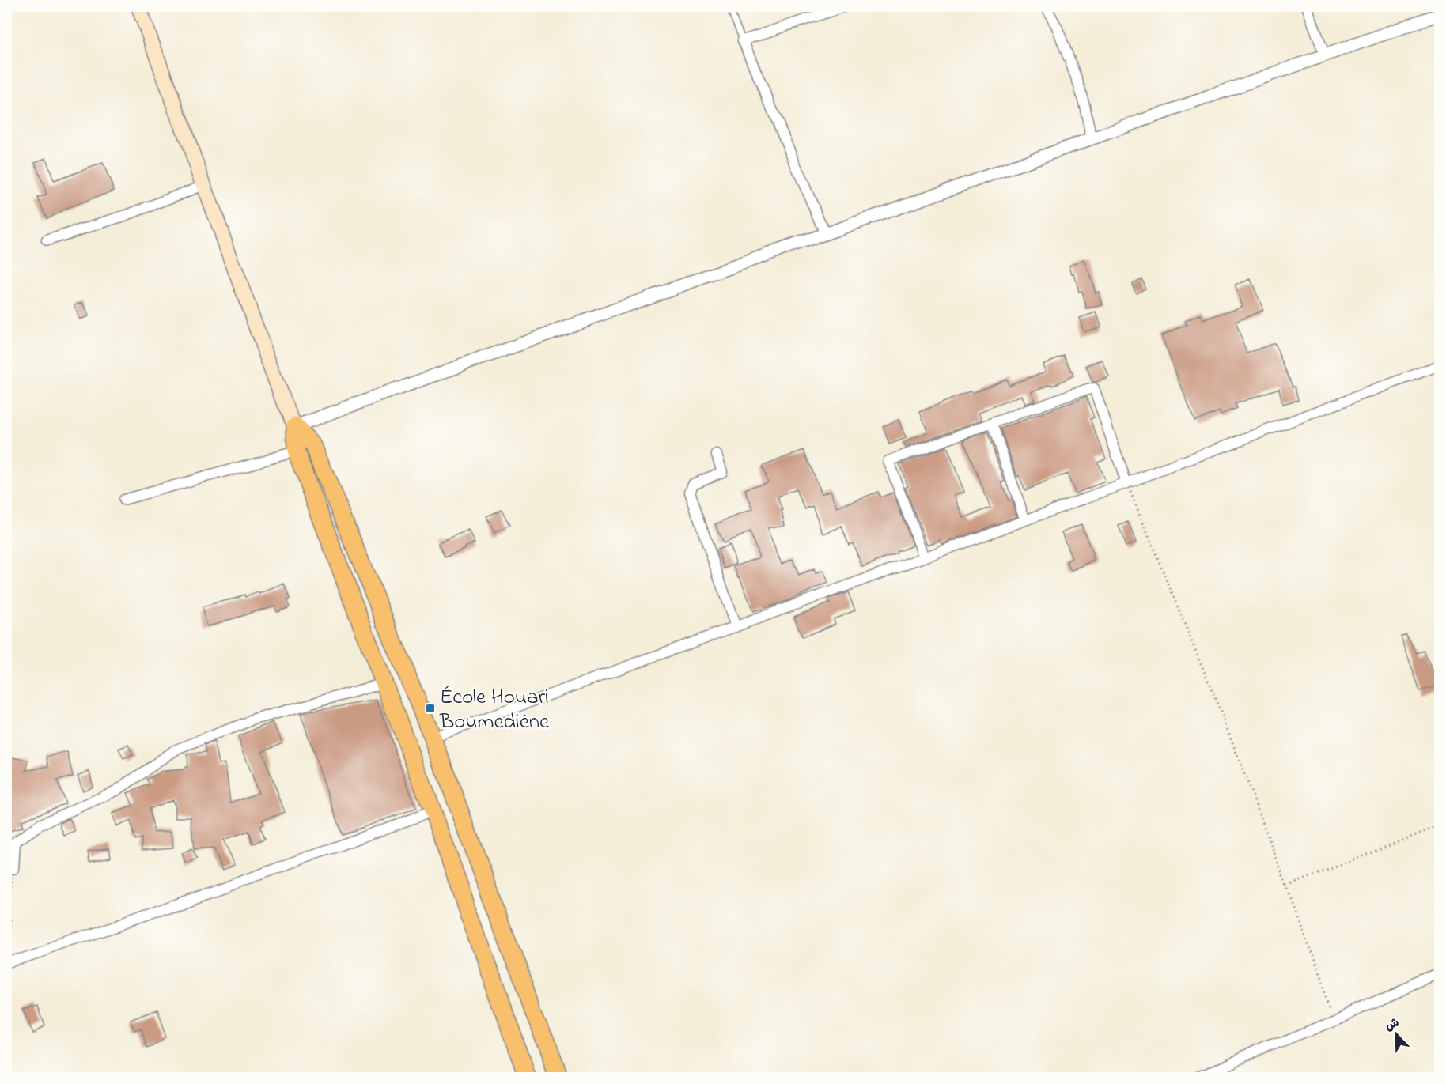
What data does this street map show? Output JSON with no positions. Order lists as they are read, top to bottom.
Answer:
{
  "places": {
    "transit": ["École Houari Boumediène"]
  },
  "north": "top left"
}
